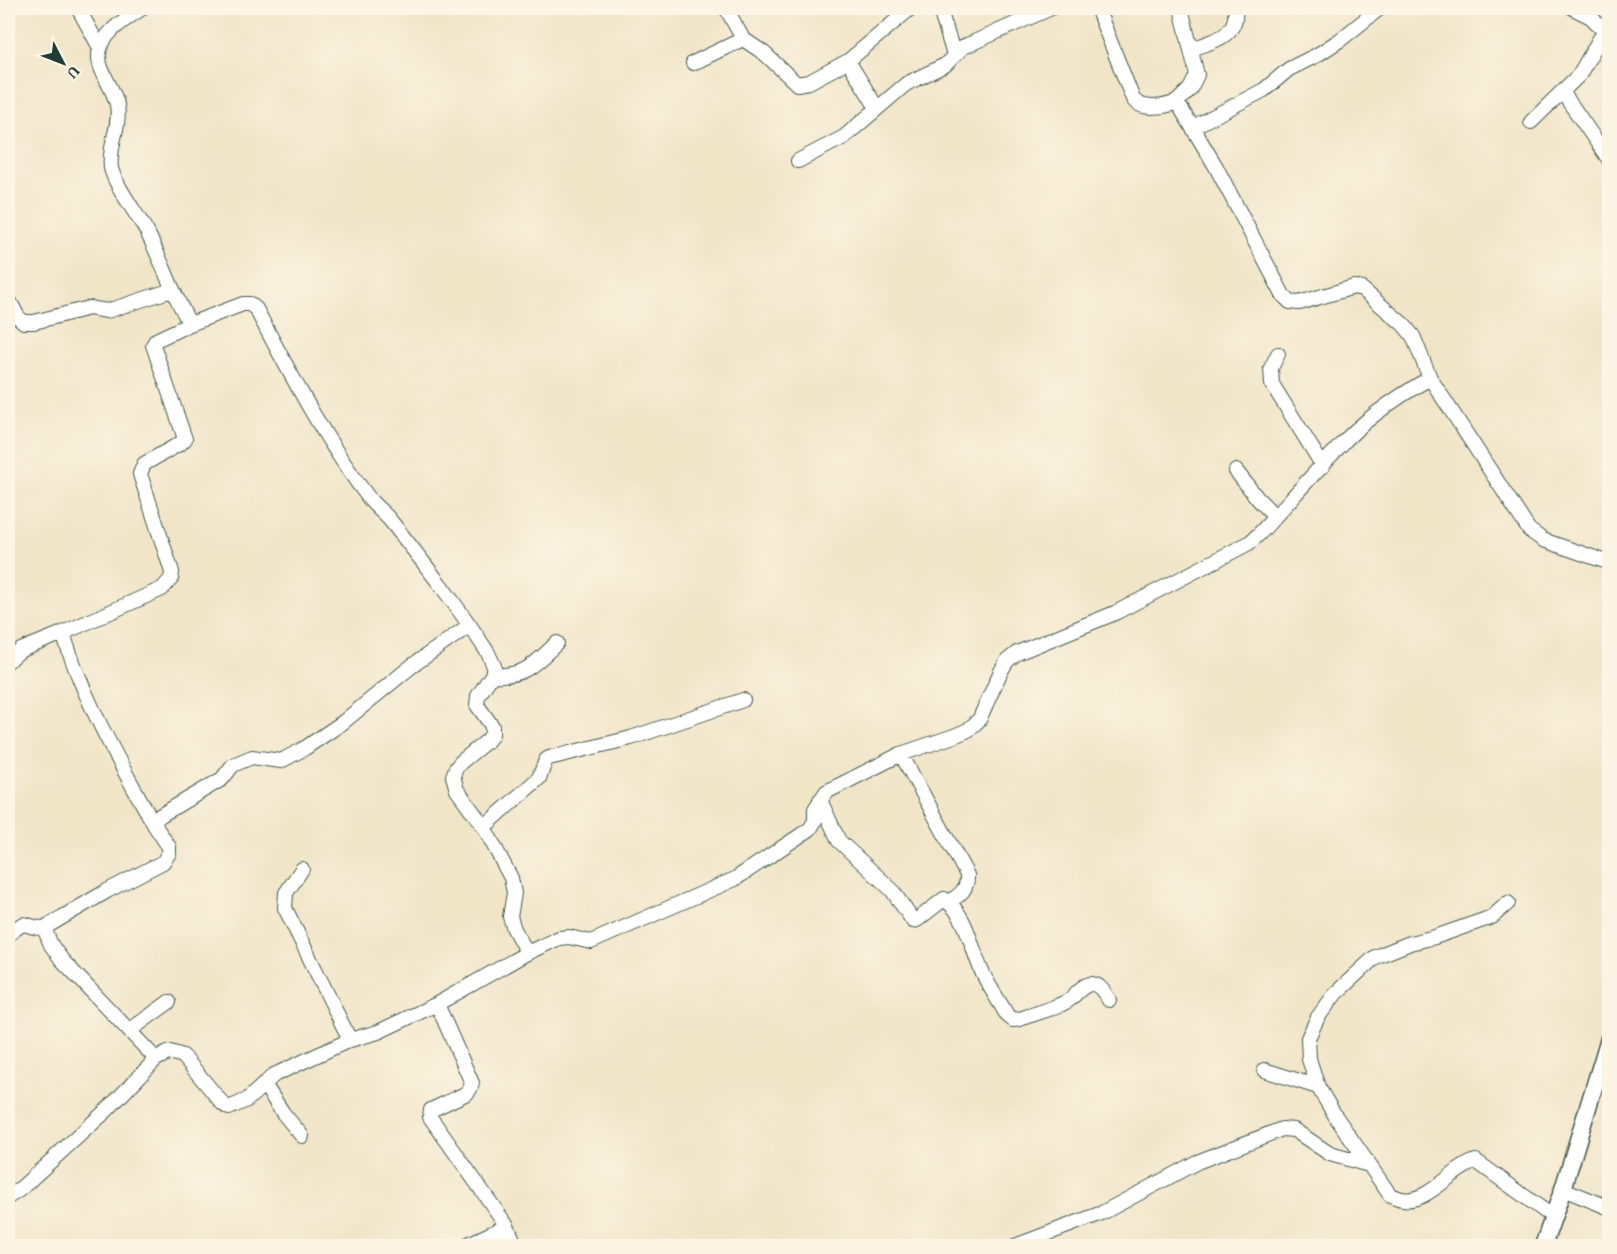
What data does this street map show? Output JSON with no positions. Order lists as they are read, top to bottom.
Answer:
{
  "north": "bottom right"
}
